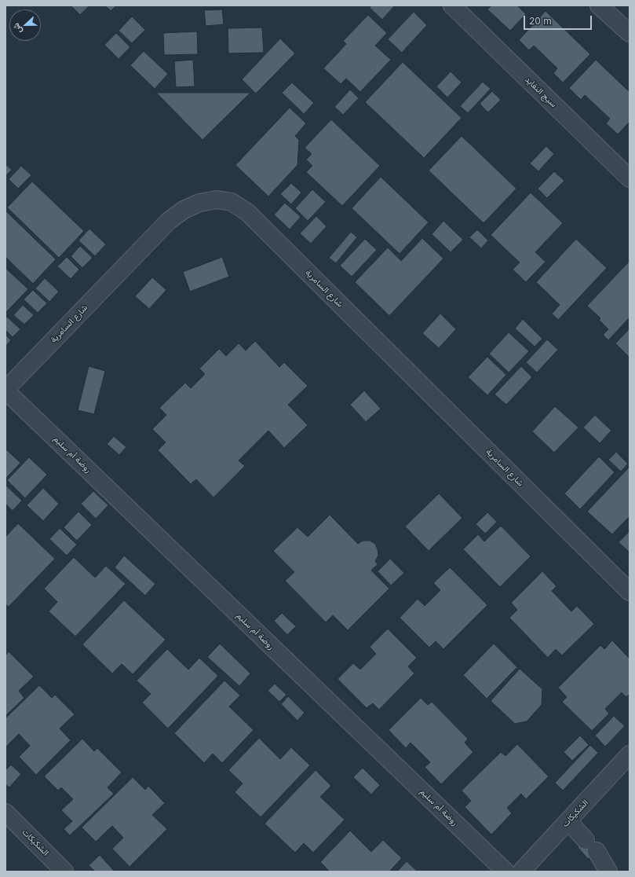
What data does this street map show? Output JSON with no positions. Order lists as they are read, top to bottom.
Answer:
{
  "streets": {
    "street": [
      "سيج النفايد",
      "شارع السامرية",
      "روضة أم سليم",
      "الشكيكات"
    ]
  },
  "crossings": [
    ["شارع السامرية", "روضة أم سليم"]
  ],
  "scale_bar": "20 m",
  "north": "left"
}
